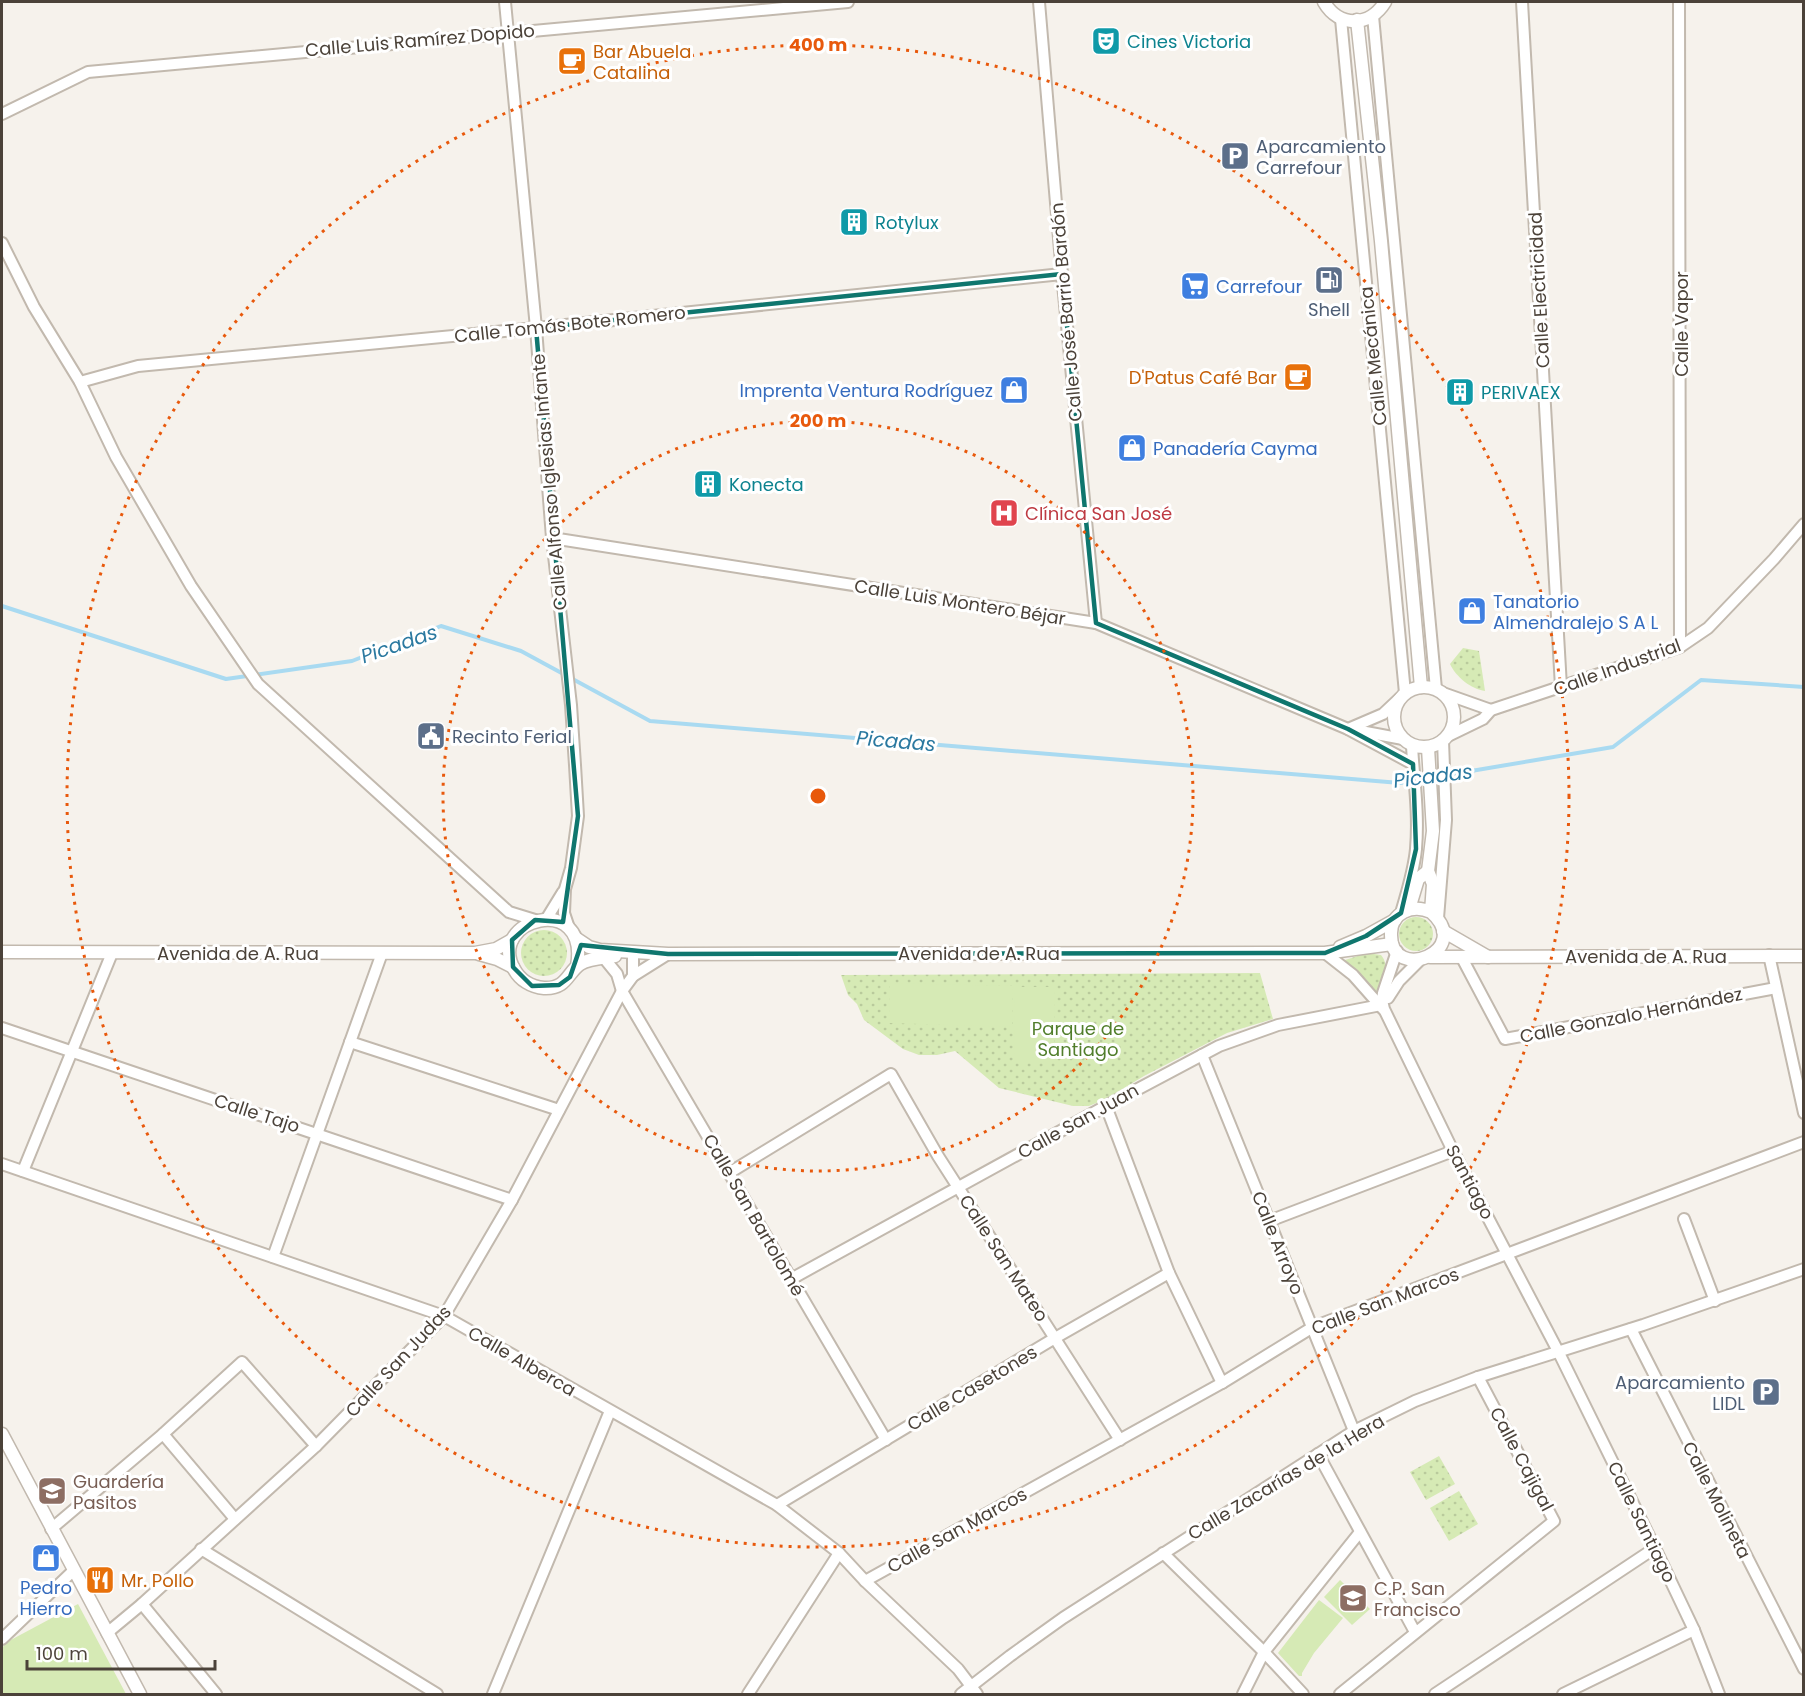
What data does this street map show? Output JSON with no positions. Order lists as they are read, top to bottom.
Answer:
{
  "streets": {
    "street": [
      "Calle Luis Ramírez Dopido",
      "Calle Electricidad",
      "Calle José Barrio Bardón",
      "Calle Tomás Bote Romero",
      "Calle Vapor",
      "Calle Mecánica",
      "Calle Alfonso Iglesias Infante",
      "Calle Luis Montero Béjar",
      "Calle Industrial",
      "Avenida de A. Rua",
      "Calle Gonzalo Hernández",
      "Calle Tajo",
      "Calle San Juan",
      "Santiago",
      "Calle San Bartolomé",
      "Calle Arroyo",
      "Calle San Mateo",
      "Calle San Marcos",
      "Calle San Judas",
      "Calle Alberca",
      "Calle Casetones",
      "Calle Cajigal",
      "Calle Zacarías de la Hera",
      "Calle Molineta",
      "Calle Santiago"
    ]
  },
  "crossings": [
    ["Calle Luis Ramírez Dopido", "Calle Alfonso Iglesias Infante"],
    ["Calle Electricidad", "Calle Industrial"],
    ["Calle José Barrio Bardón", "Calle Tomás Bote Romero"],
    ["Calle José Barrio Bardón", "Calle Luis Montero Béjar"],
    ["Calle Tomás Bote Romero", "Calle Alfonso Iglesias Infante"],
    ["Calle Vapor", "Calle Industrial"],
    ["Calle Mecánica", "Calle Luis Montero Béjar"],
    ["Calle Mecánica", "Calle Industrial"],
    ["Calle Alfonso Iglesias Infante", "Calle Luis Montero Béjar"],
    ["Calle Alfonso Iglesias Infante", "Avenida de A. Rua"],
    ["Calle Luis Montero Béjar", "Calle Industrial"],
    ["Avenida de A. Rua", "Calle Gonzalo Hernández"],
    ["Avenida de A. Rua", "Santiago"],
    ["Avenida de A. Rua", "Calle San Judas"],
    ["Calle Tajo", "Calle San Judas"],
    ["Calle San Juan", "Santiago"],
    ["Calle San Juan", "Calle San Bartolomé"],
    ["Calle San Juan", "Calle Arroyo"],
    ["Calle San Juan", "Calle San Mateo"],
    ["Santiago", "Calle San Marcos"],
    ["Santiago", "Calle Zacarías de la Hera"],
    ["Santiago", "Calle Santiago"],
    ["Calle San Bartolomé", "Calle San Mateo"],
    ["Calle San Bartolomé", "Calle San Judas"],
    ["Calle San Bartolomé", "Calle Casetones"],
    ["Calle Arroyo", "Calle San Marcos"],
    ["Calle Arroyo", "Calle Zacarías de la Hera"],
    ["Calle San Mateo", "Calle San Marcos"],
    ["Calle San Mateo", "Calle Casetones"],
    ["Calle San Marcos", "Calle Alberca"],
    ["Calle San Judas", "Calle Alberca"],
    ["Calle Alberca", "Calle Casetones"],
    ["Calle Alberca", "Calle Zacarías de la Hera"],
    ["Calle Cajigal", "Calle Zacarías de la Hera"],
    ["Calle Zacarías de la Hera", "Calle Molineta"],
    ["Calle Zacarías de la Hera", "Calle Santiago"]
  ],
  "water": ["Picadas"],
  "parks": ["Parque de Santiago"],
  "places": {
    "theatre": ["Cines Victoria"],
    "cafe": ["Bar Abuela Catalina", "D'Patus Café Bar"],
    "parking": ["Aparcamiento Carrefour", "Aparcamiento LIDL"],
    "building": ["Rotylux", "PERIVAEX", "Konecta"],
    "fuel station": ["Shell"],
    "supermarket": ["Carrefour"],
    "shop": [
      "Imprenta Ventura Rodríguez",
      "Panadería Cayma",
      "Tanatorio Almendralejo S A L",
      "Pedro Hierro"
    ],
    "hospital": ["Clínica San José"],
    "public building": ["Recinto Ferial"],
    "school or university": ["Guardería Pasitos", "C.P. San Francisco"],
    "restaurant": ["Mr. Pollo"]
  },
  "scale_bar": "100 m",
  "rings": ["400 m", "200 m"]
}
